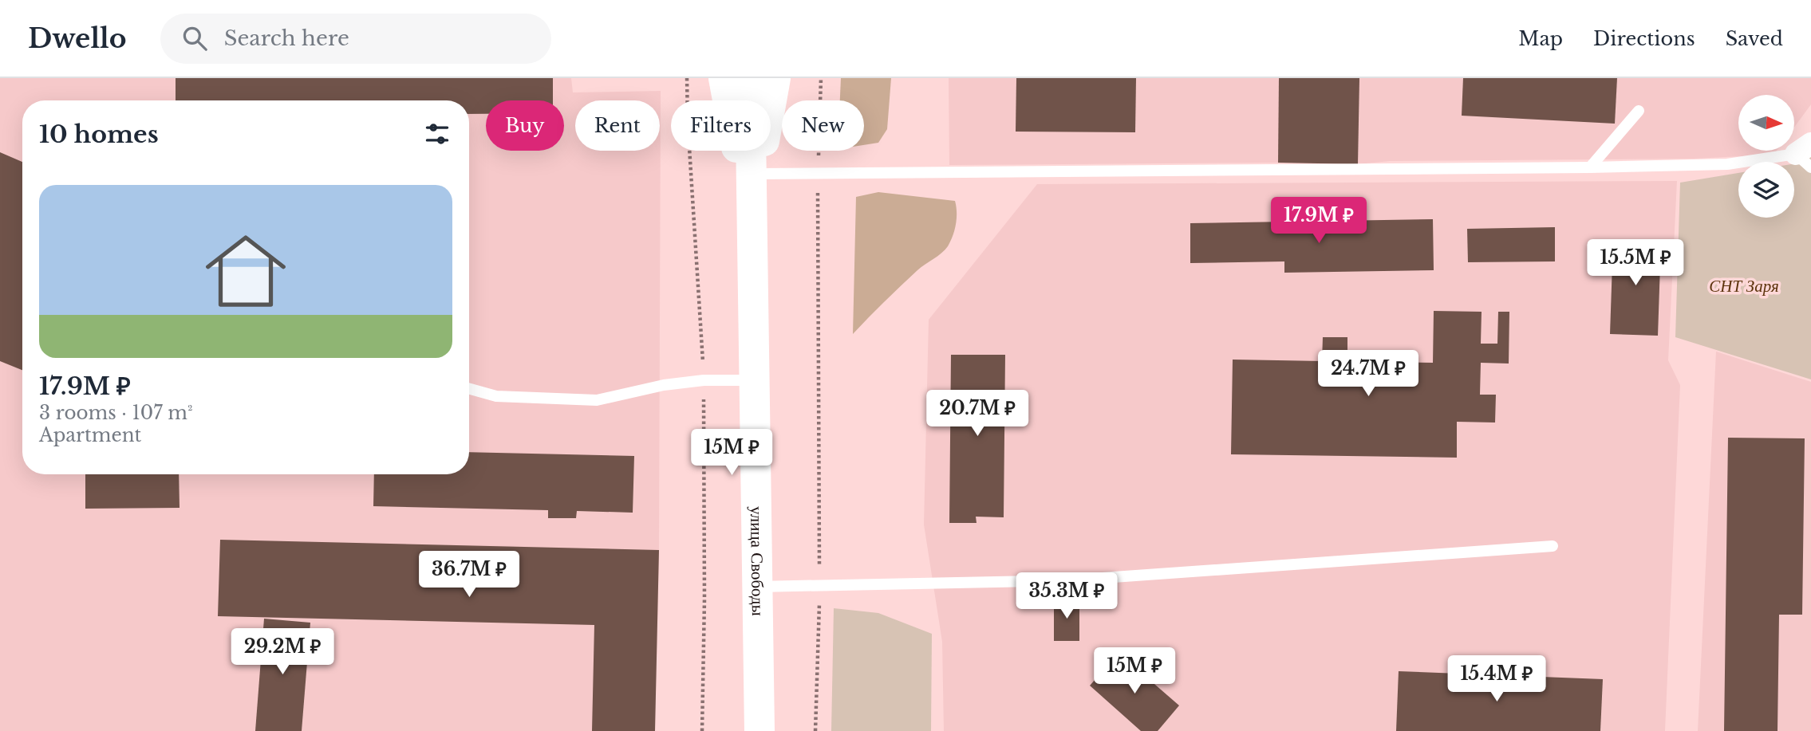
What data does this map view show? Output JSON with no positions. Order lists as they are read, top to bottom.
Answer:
{
  "streets": {
    "main road": ["улица Свободы"]
  },
  "parks": ["СНТ Заря"],
  "north": "right",
  "page": {
    "header": "Dwello",
    "search": "Search here",
    "nav": ["Map", "Directions", "Saved"],
    "chip": [
      "Buy",
      "Rent",
      "Filters",
      "New"
    ],
    "heading": "10 homes",
    "list": [
      {
        "name": "17.9M ₽",
        "note": "3 rooms · 107 m² · Apartment"
      }
    ],
    "price": [
      "17.9M ₽",
      "15.5M ₽",
      "24.7M ₽",
      "20.7M ₽",
      "15M ₽",
      "36.7M ₽",
      "35.3M ₽",
      "29.2M ₽",
      "15M ₽",
      "15.4M ₽"
    ]
  }
}
